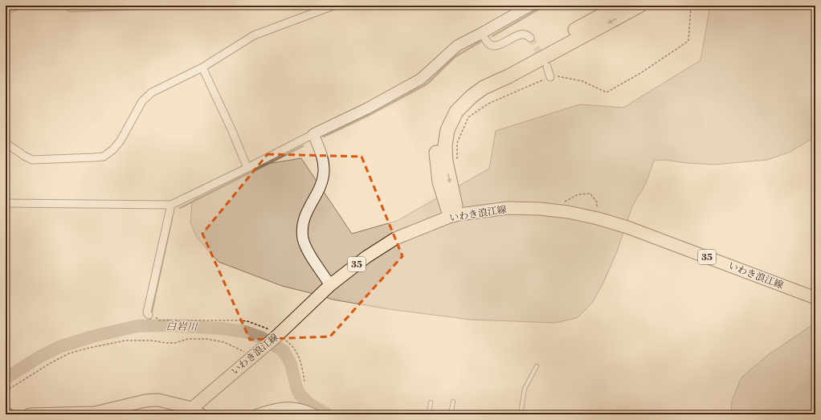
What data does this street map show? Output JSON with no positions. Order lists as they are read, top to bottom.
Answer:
{
  "streets": {
    "main road": ["いわき浪江線", "35"]
  },
  "water": ["白岩川"]
}
